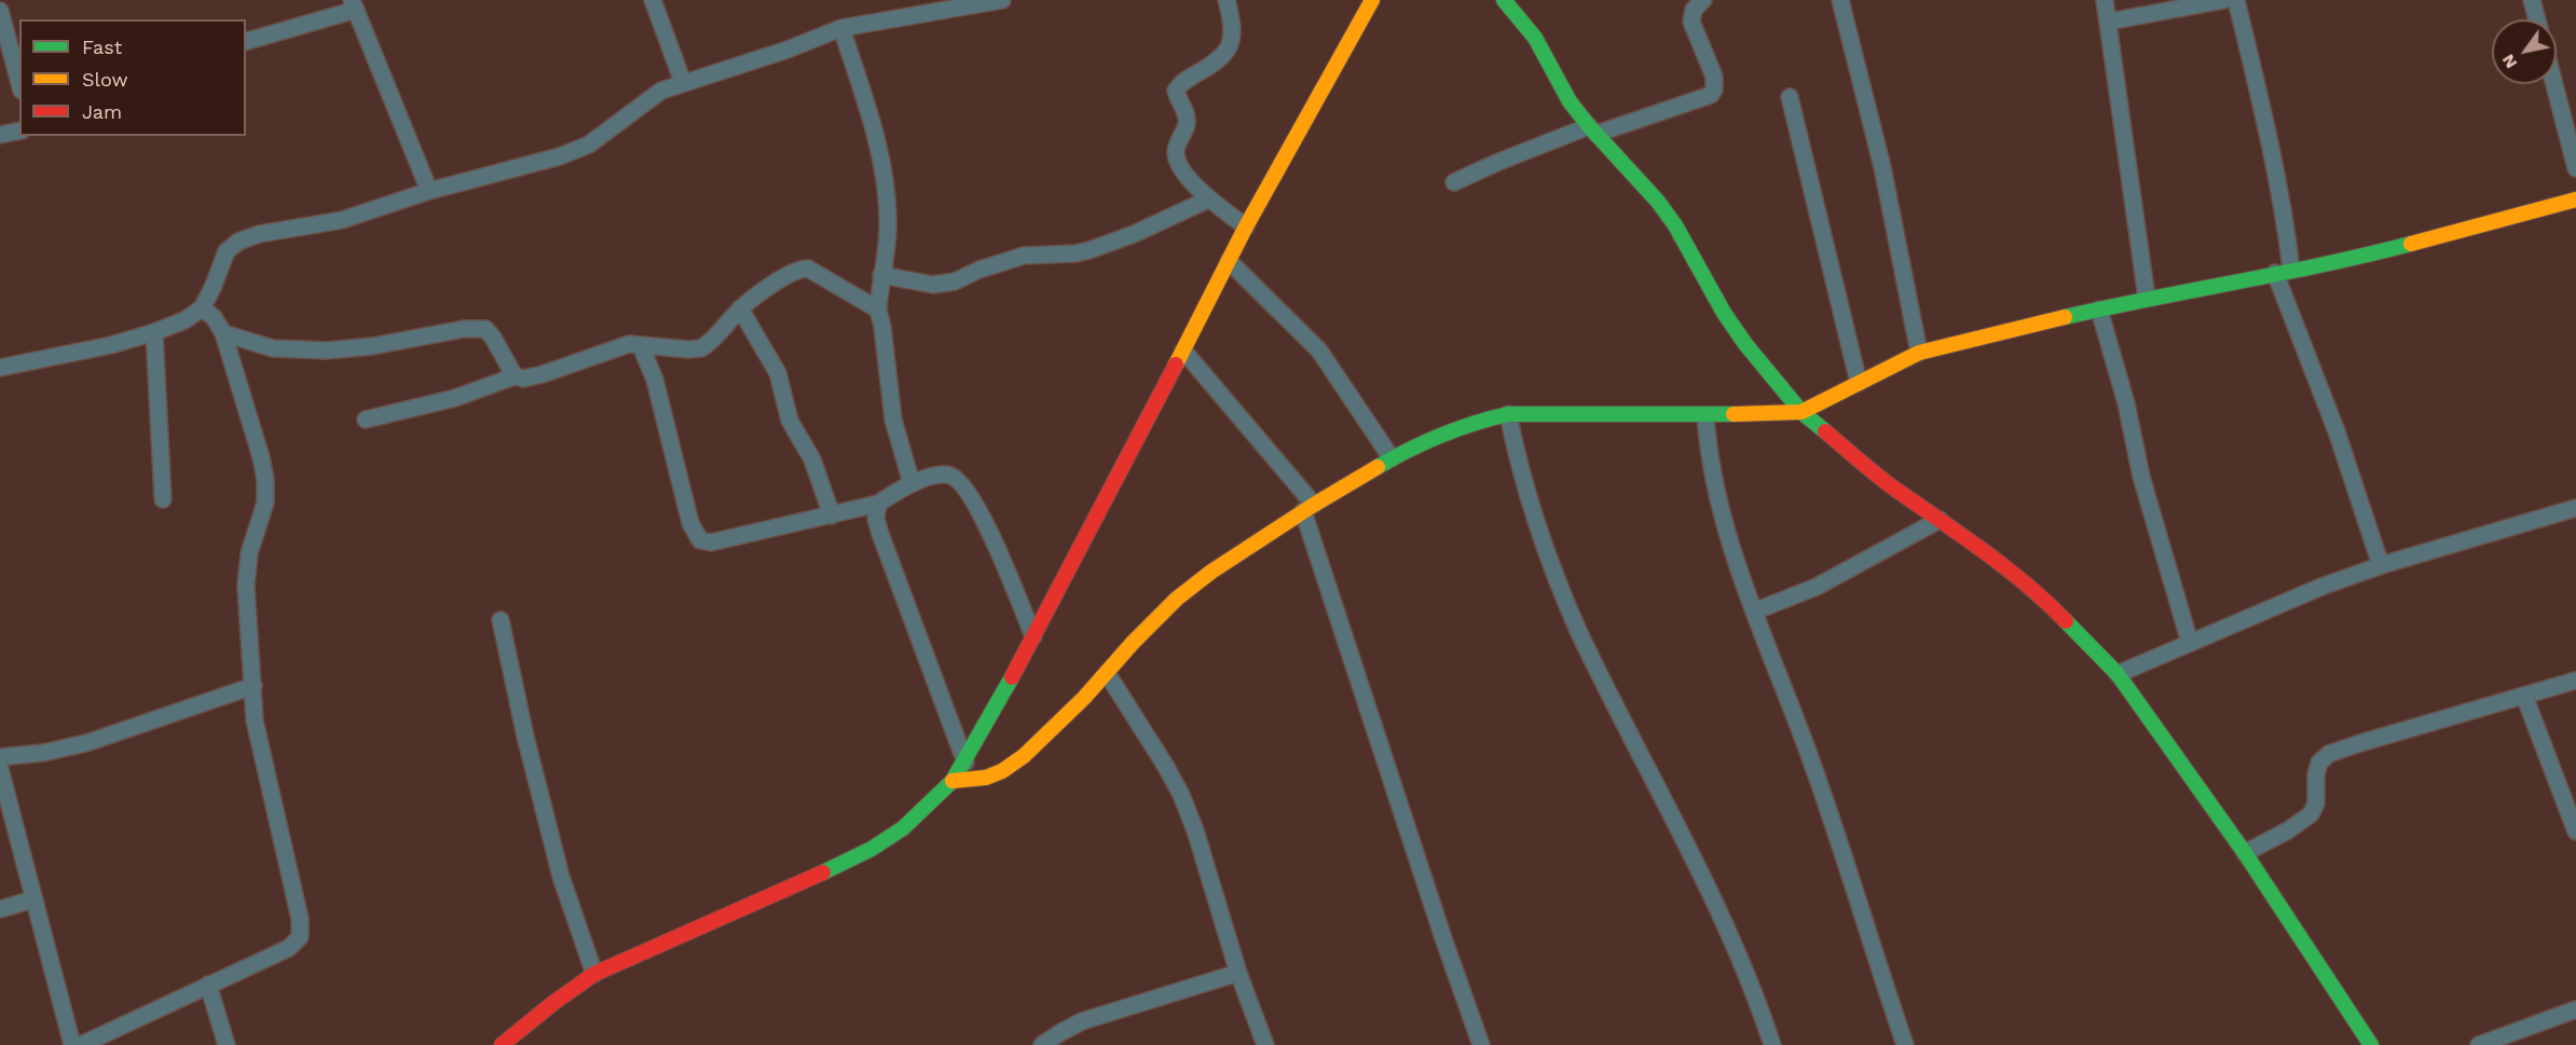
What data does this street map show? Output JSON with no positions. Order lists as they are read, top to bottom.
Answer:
{
  "legend": ["Fast", "Slow", "Jam"],
  "north": "bottom left"
}
